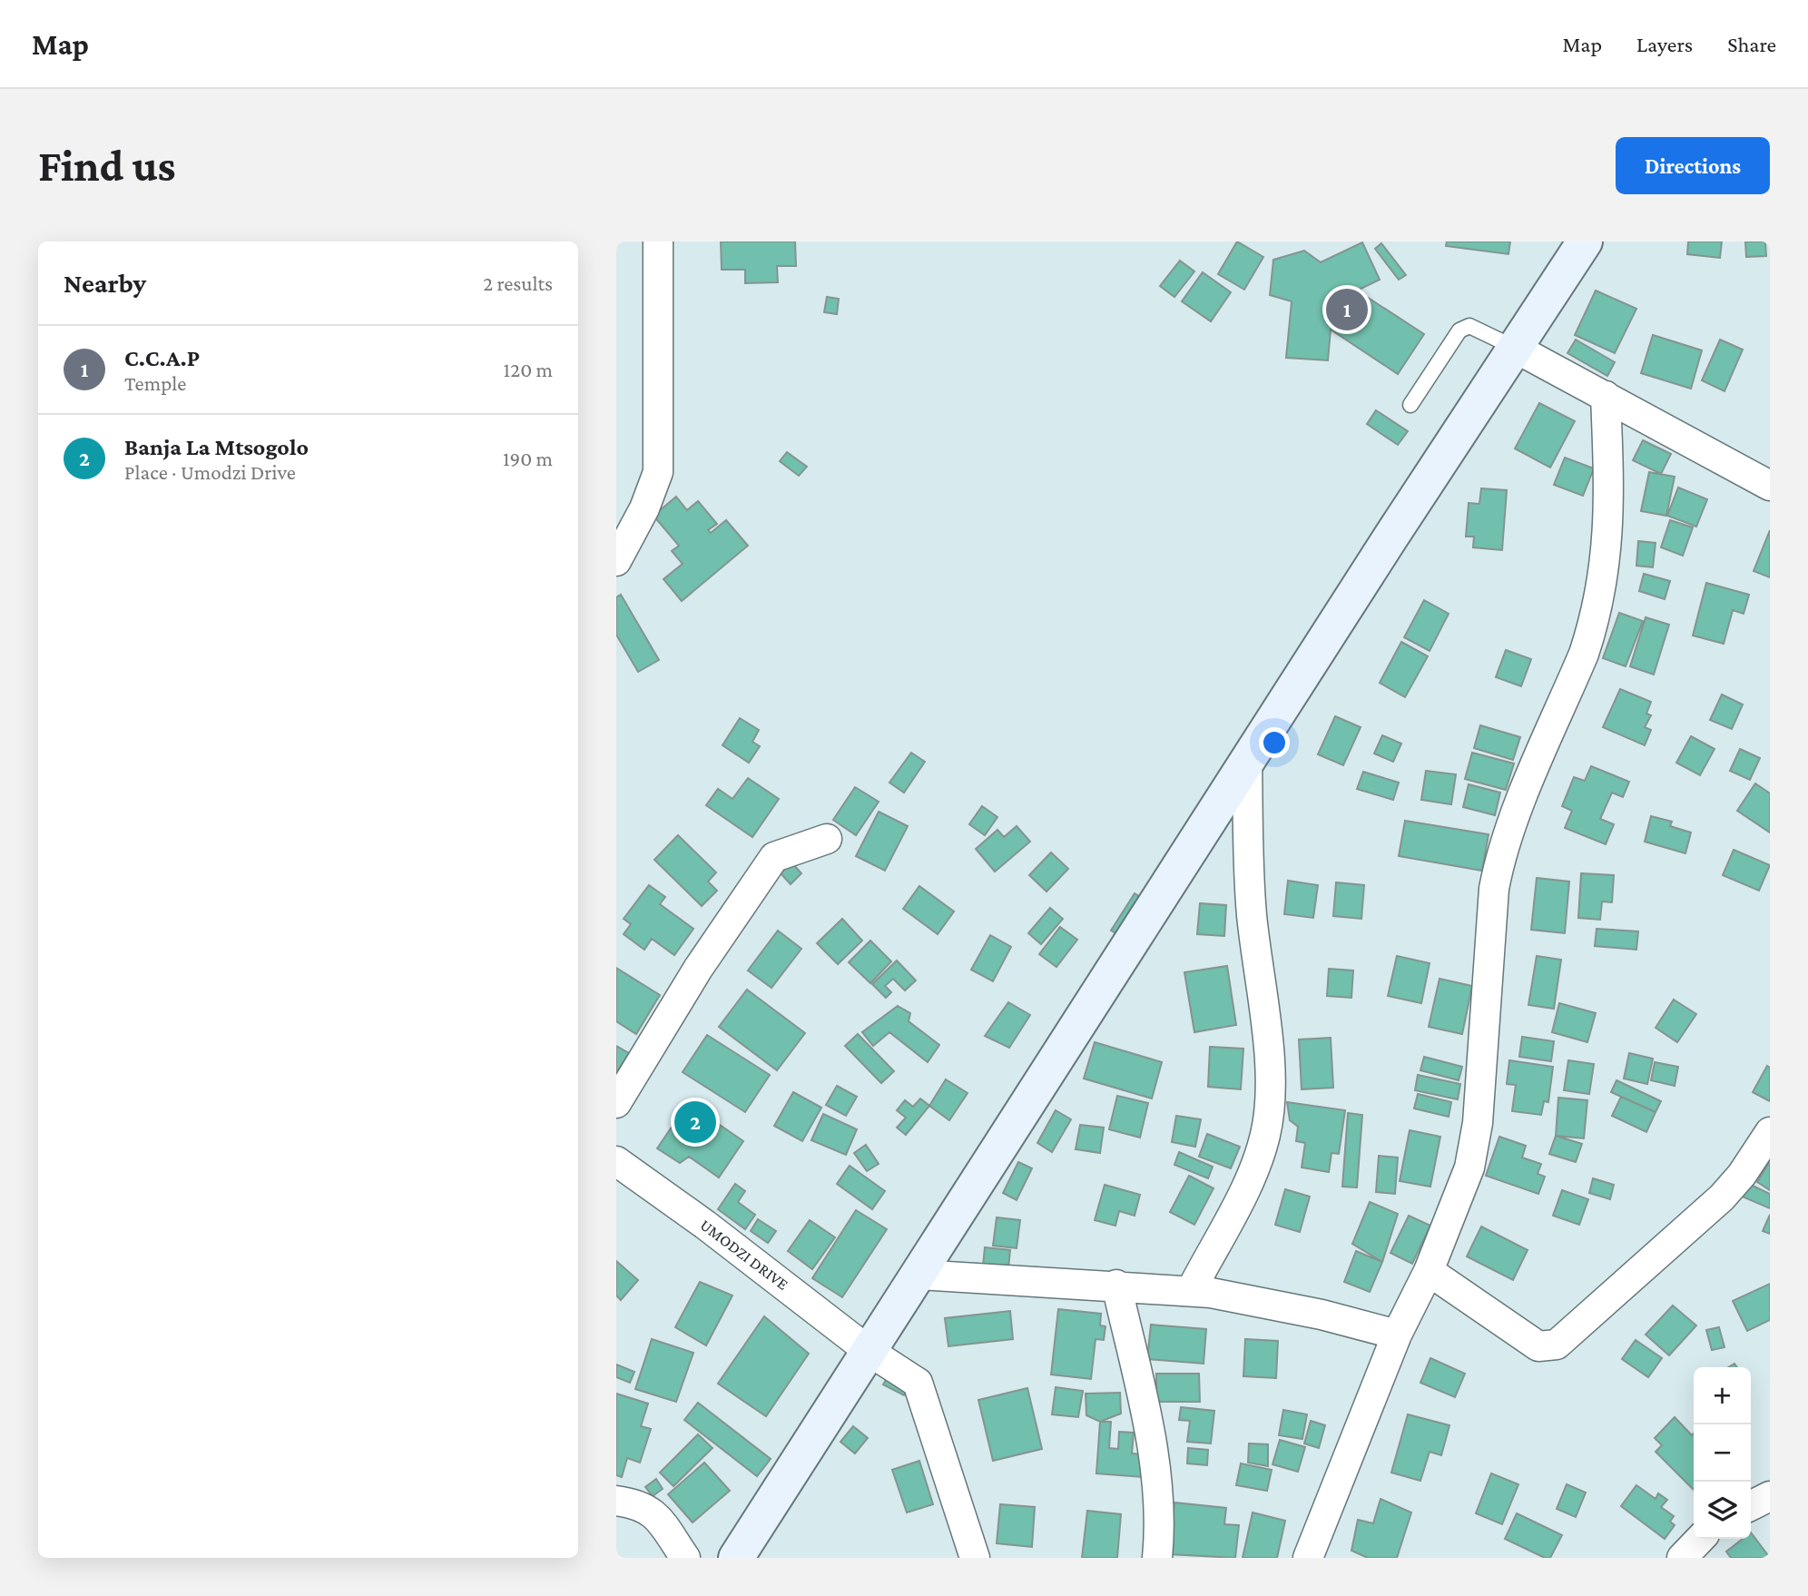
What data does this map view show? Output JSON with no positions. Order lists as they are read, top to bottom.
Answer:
{
  "streets": {
    "street": ["UMODZI DRIVE"]
  },
  "page": {
    "header": "Map",
    "nav": ["Map", "Layers", "Share"],
    "buttons": "Directions",
    "title": "Find us",
    "heading": ["Nearby", "2 results"],
    "pins": ["1", "2"],
    "list": [
      {
        "mark": "1",
        "name": "C.C.A.P",
        "note": "Temple",
        "value": "120 m"
      },
      {
        "mark": "2",
        "name": "Banja La Mtsogolo",
        "note": "Place · Umodzi Drive",
        "value": "190 m"
      }
    ],
    "map_buttons": ["+", "−"]
  }
}
